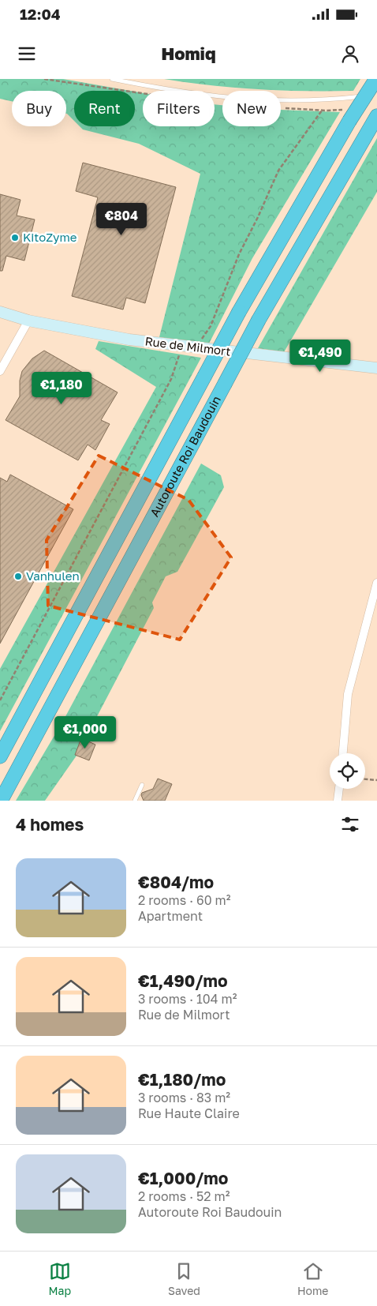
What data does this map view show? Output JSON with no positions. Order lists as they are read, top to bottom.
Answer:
{
  "streets": {
    "highway": ["Autoroute Roi Baudouin"],
    "street": ["Rue de Milmort"]
  },
  "places": ["KitoZyme", "Vanhulen"],
  "page": {
    "status": "12:04",
    "header": "Homiq",
    "chip": [
      "Buy",
      "Rent",
      "Filters",
      "New"
    ],
    "price": [
      "€804",
      "€1,490",
      "€1,180",
      "€1,000"
    ],
    "heading": "4 homes",
    "list": [
      {
        "name": "€804/mo",
        "note": "2 rooms · 60 m² · Apartment"
      },
      {
        "name": "€1,490/mo",
        "note": "3 rooms · 104 m² · Rue de Milmort"
      },
      {
        "name": "€1,180/mo",
        "note": "3 rooms · 83 m² · Rue Haute Claire"
      },
      {
        "name": "€1,000/mo",
        "note": "2 rooms · 52 m² · Autoroute Roi Baudouin"
      }
    ],
    "tabs": ["Map", "Saved", "Home"]
  }
}
